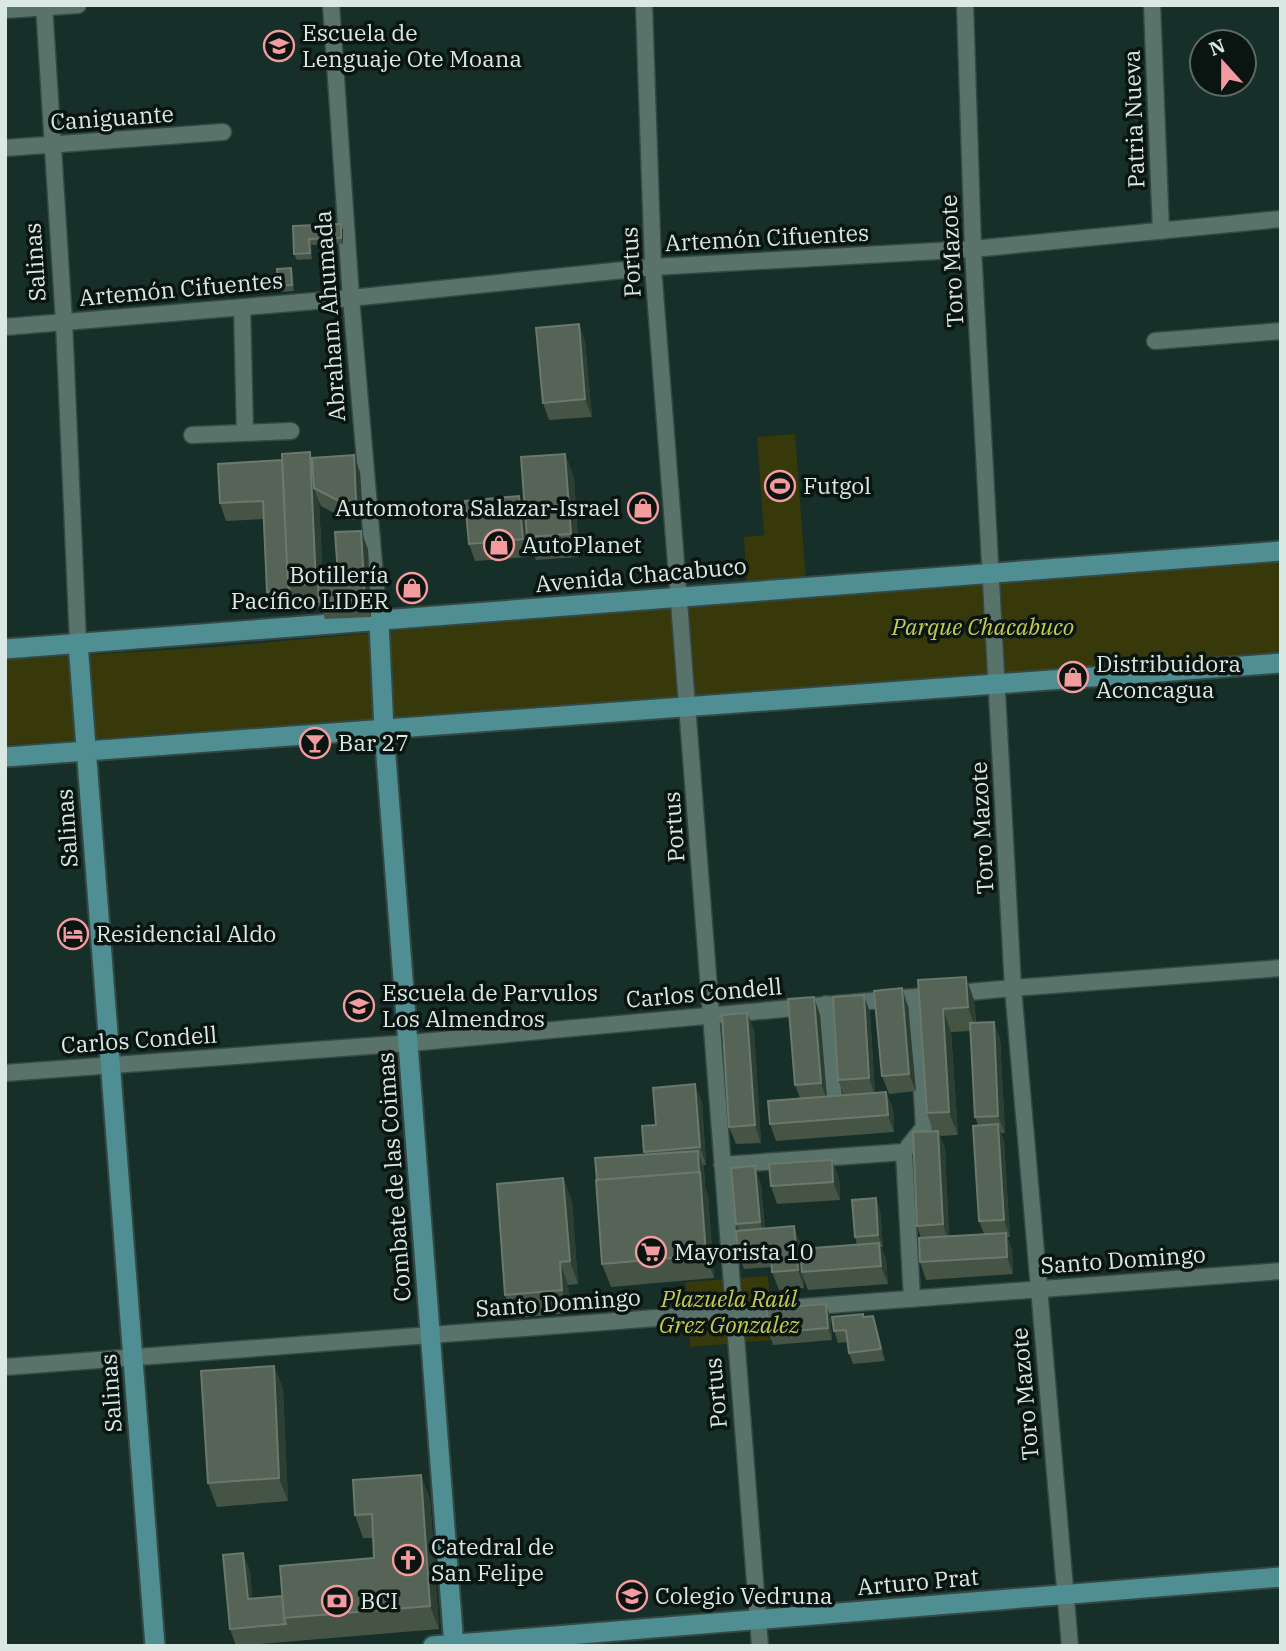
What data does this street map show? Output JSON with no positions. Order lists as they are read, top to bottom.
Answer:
{
  "streets": {
    "main road": [
      "Salinas",
      "Avenida Chacabuco",
      "Combate de las Coimas",
      "Arturo Prat"
    ],
    "street": [
      "Caniguante",
      "Patria Nueva",
      "Artemón Cifuentes",
      "Toro Mazote",
      "Portus",
      "Abraham Ahumada",
      "Carlos Condell",
      "Santo Domingo"
    ]
  },
  "crossings": [
    ["Caniguante", "Salinas"],
    ["Patria Nueva", "Artemón Cifuentes"],
    ["Artemón Cifuentes", "Toro Mazote"],
    ["Artemón Cifuentes", "Salinas"],
    ["Artemón Cifuentes", "Portus"],
    ["Artemón Cifuentes", "Abraham Ahumada"],
    ["Toro Mazote", "Avenida Chacabuco"],
    ["Toro Mazote", "Carlos Condell"],
    ["Toro Mazote", "Santo Domingo"],
    ["Toro Mazote", "Arturo Prat"],
    ["Salinas", "Avenida Chacabuco"],
    ["Salinas", "Carlos Condell"],
    ["Salinas", "Santo Domingo"],
    ["Portus", "Avenida Chacabuco"],
    ["Portus", "Carlos Condell"],
    ["Portus", "Santo Domingo"],
    ["Portus", "Arturo Prat"],
    ["Abraham Ahumada", "Avenida Chacabuco"],
    ["Abraham Ahumada", "Combate de las Coimas"],
    ["Avenida Chacabuco", "Combate de las Coimas"],
    ["Carlos Condell", "Combate de las Coimas"],
    ["Combate de las Coimas", "Santo Domingo"],
    ["Combate de las Coimas", "Arturo Prat"]
  ],
  "parks": ["Parque Chacabuco", "Plazuela Raúl Grez Gonzalez"],
  "places": {
    "school or university": ["Escuela de Lenguaje Ote Moana", "Escuela de Parvulos Los Almendros", "Colegio Vedruna"],
    "sports": ["Futgol"],
    "shop": [
      "Automotora Salazar-Israel",
      "AutoPlanet",
      "Botillería Pacífico LIDER",
      "Distribuidora Aconcagua"
    ],
    "bar": ["Bar 27"],
    "hotel": ["Residencial Aldo"],
    "supermarket": ["Mayorista 10"],
    "church": ["Catedral de San Felipe"],
    "bank": ["BCI"]
  },
  "north": "top"
}
